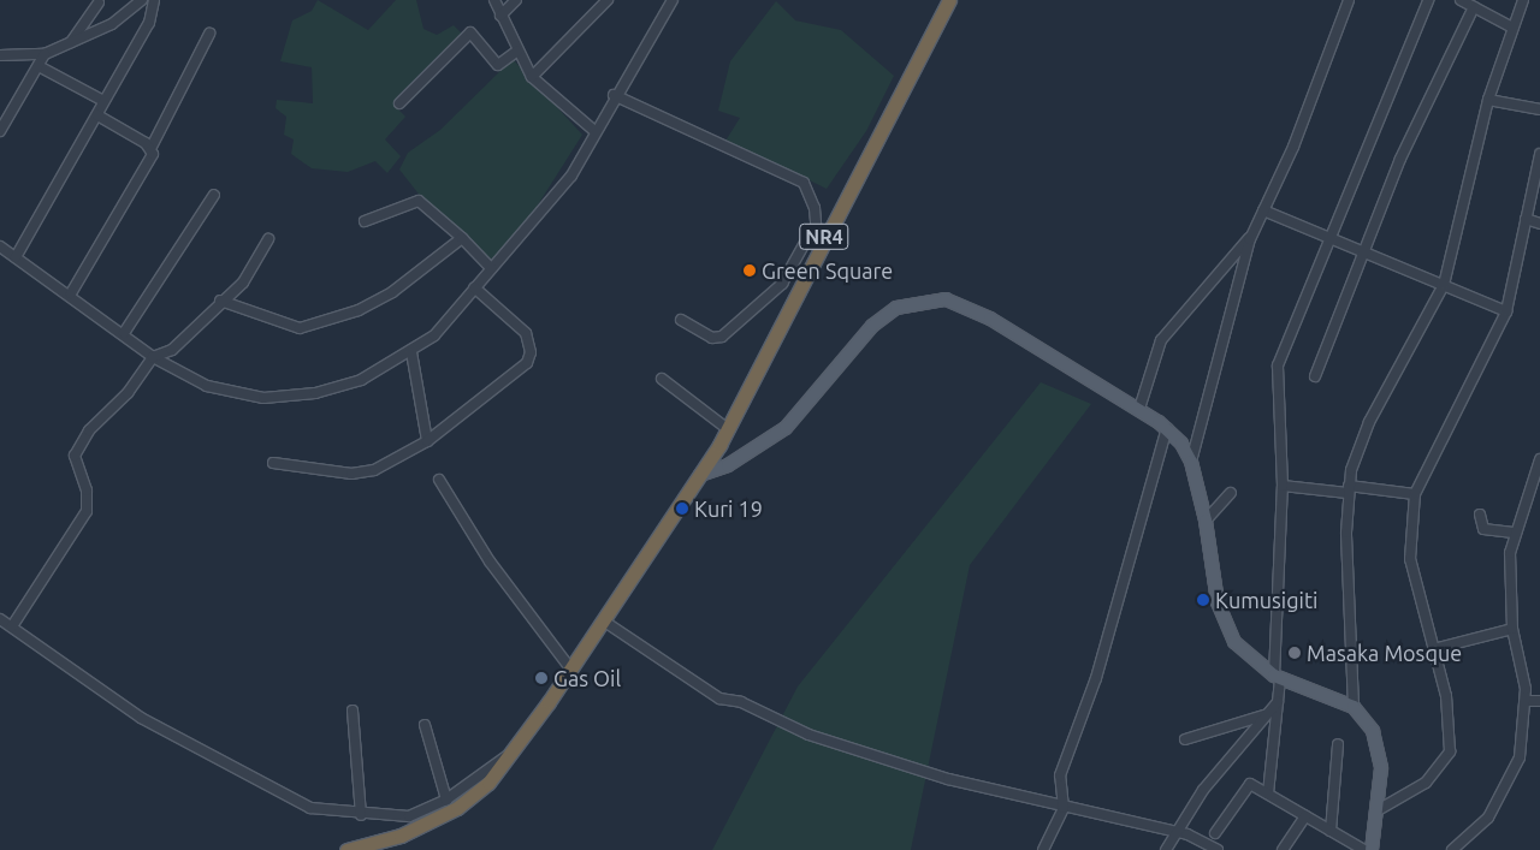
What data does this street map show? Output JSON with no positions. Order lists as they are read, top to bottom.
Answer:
{
  "streets": {
    "highway": ["NR4"]
  },
  "places": [
    "Green Square",
    "Kuri 19",
    "Kumusigiti",
    "Masaka Mosque",
    "Gas Oil"
  ]
}
